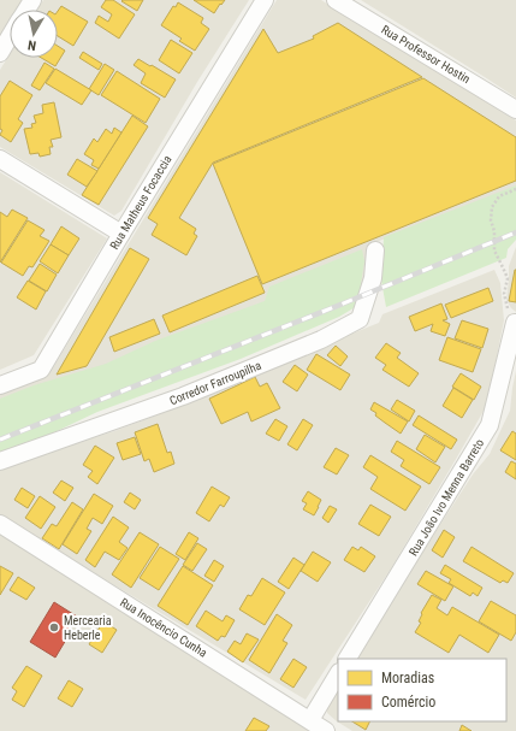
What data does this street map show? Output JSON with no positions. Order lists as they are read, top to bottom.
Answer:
{
  "streets": {
    "street": [
      "Rua Professor Hostin",
      "Rua Matheus Focaccia",
      "Corredor Farroupilha",
      "Rua João Ivo Menna Barreto",
      "Rua Inocêncio Cunha"
    ]
  },
  "places": ["Mercearia Heberle"],
  "legend": ["Moradias", "Comércio"],
  "north": "bottom"
}
